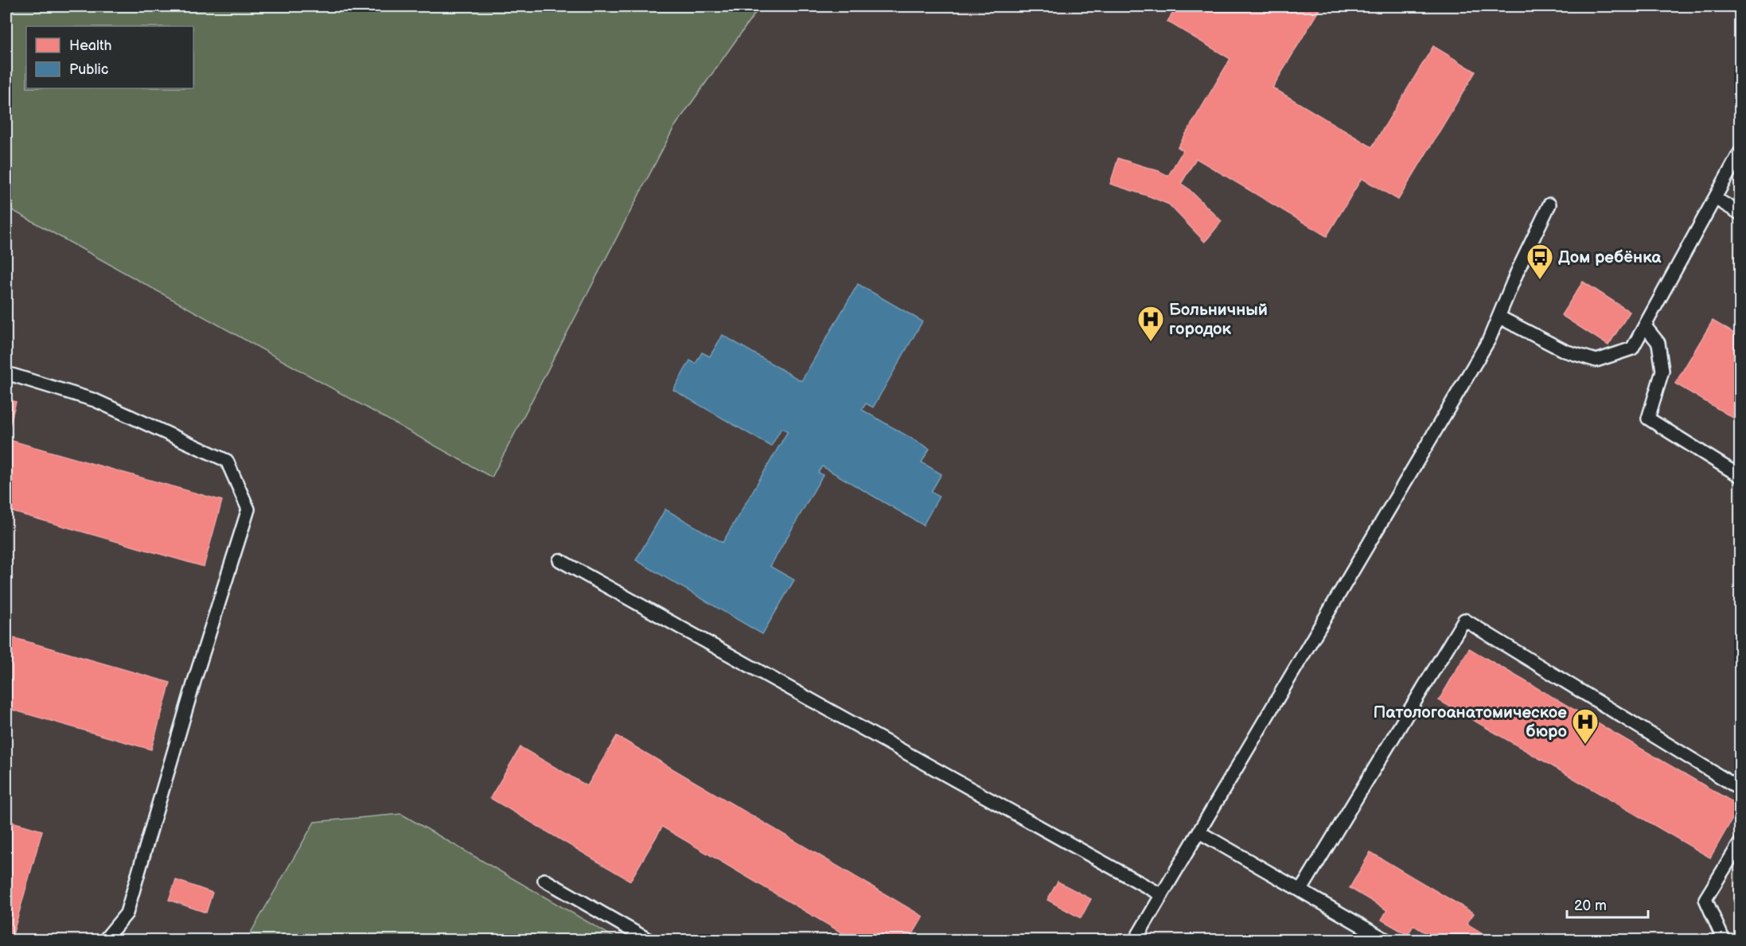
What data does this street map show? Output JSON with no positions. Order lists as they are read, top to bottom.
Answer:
{
  "places": {
    "bus stop": ["Дом ребёнка"],
    "hospital": ["Больничный городок", "Патологоанатомическое бюро"]
  },
  "legend": ["Health", "Public"],
  "scale_bar": "20 m"
}
